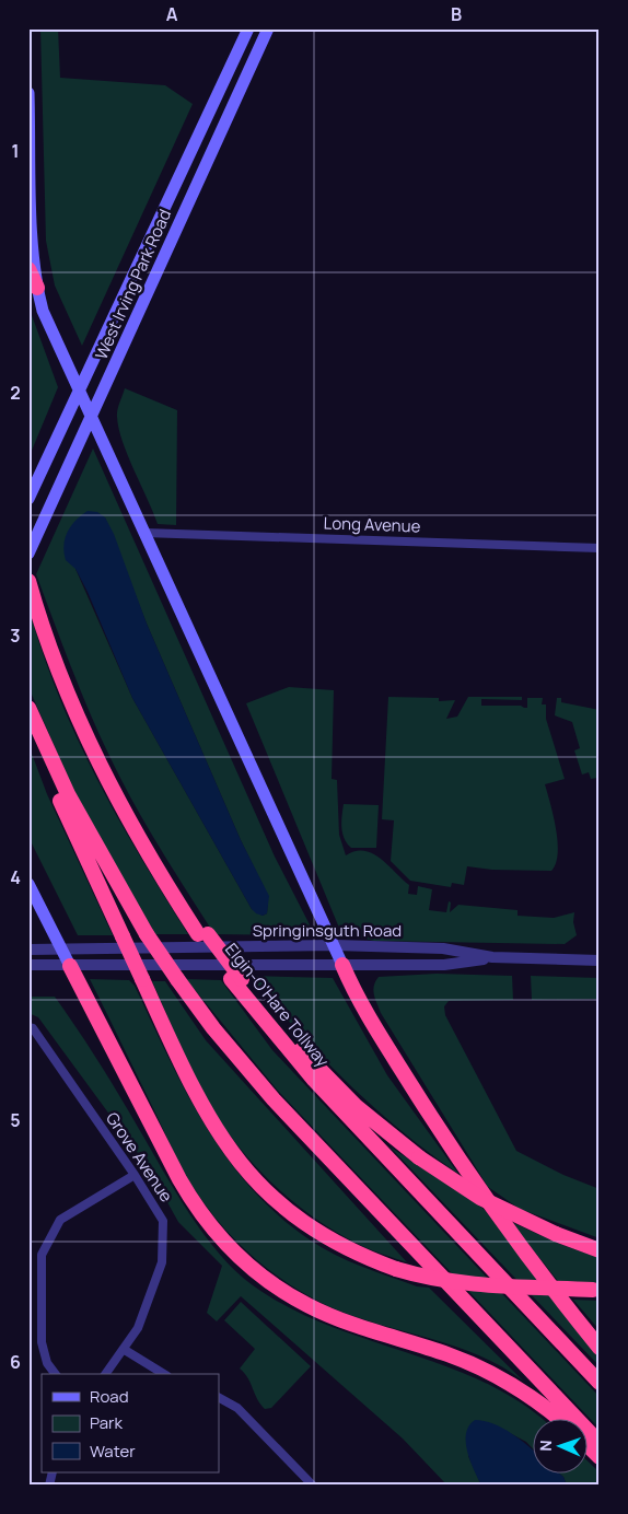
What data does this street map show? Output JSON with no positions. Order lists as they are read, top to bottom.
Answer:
{
  "streets": {
    "highway": ["Elgin-O'Hare Tollway"],
    "main road": ["West Irving Park Road"],
    "street": ["Long Avenue", "Springinsguth Road", "Grove Avenue"]
  },
  "legend": ["Road", "Park", "Water"],
  "north": "left",
  "grid": {
    "columns": ["A", "B"],
    "rows": [
      "1",
      "2",
      "3",
      "4",
      "5",
      "6"
    ]
  }
}
